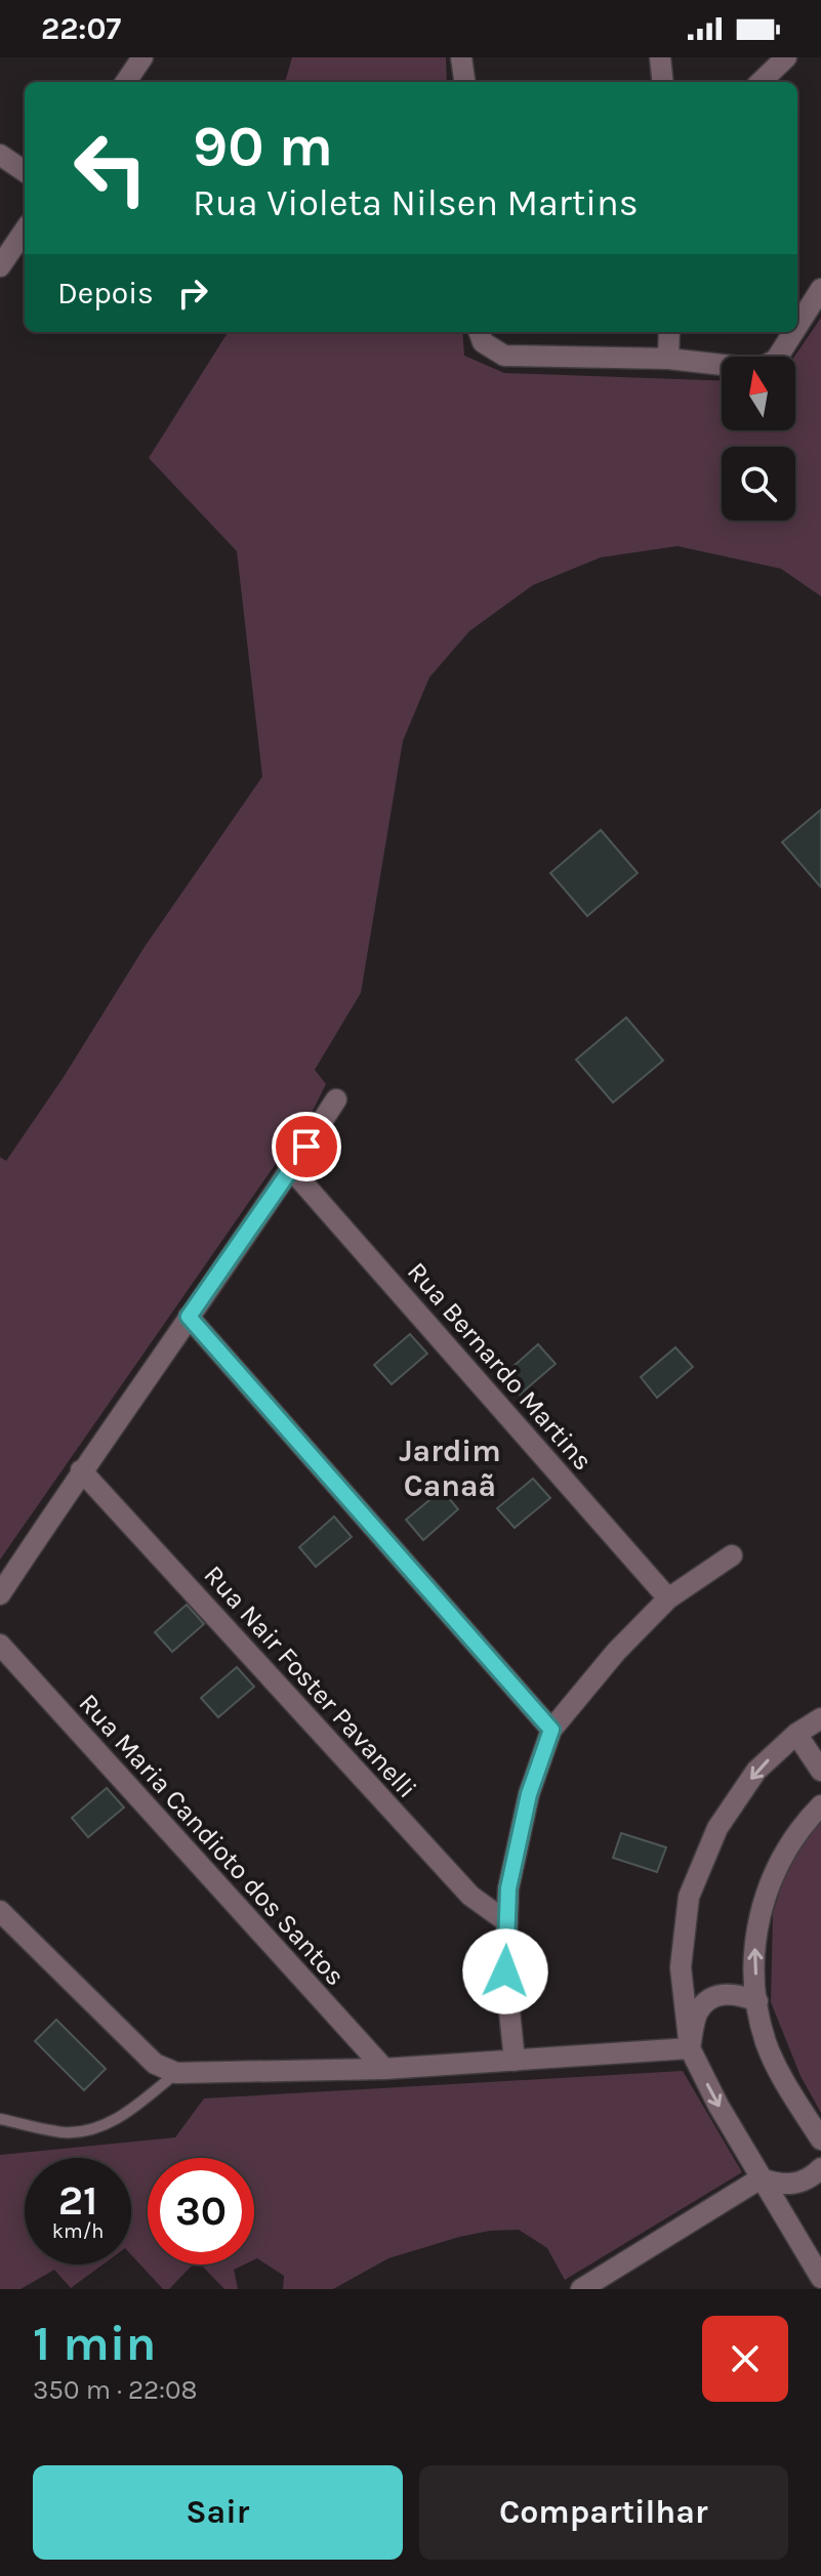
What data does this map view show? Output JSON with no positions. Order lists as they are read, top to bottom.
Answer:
{
  "streets": {
    "street": ["Rua Bernardo Martins", "Rua Nair Foster Pavanelli", "Rua Maria Candioto dos Santos"]
  },
  "districts": ["Jardim Canaã"],
  "north": "top",
  "page": {
    "status": "22:07",
    "turn": ["90 m", "Rua Violeta Nilsen Martins"],
    "then": "Depois",
    "speed": "21 km/h",
    "limit": "30",
    "heading": ["1 min", "350 m · 22:08"],
    "buttons": ["Sair", "Compartilhar"]
  }
}
